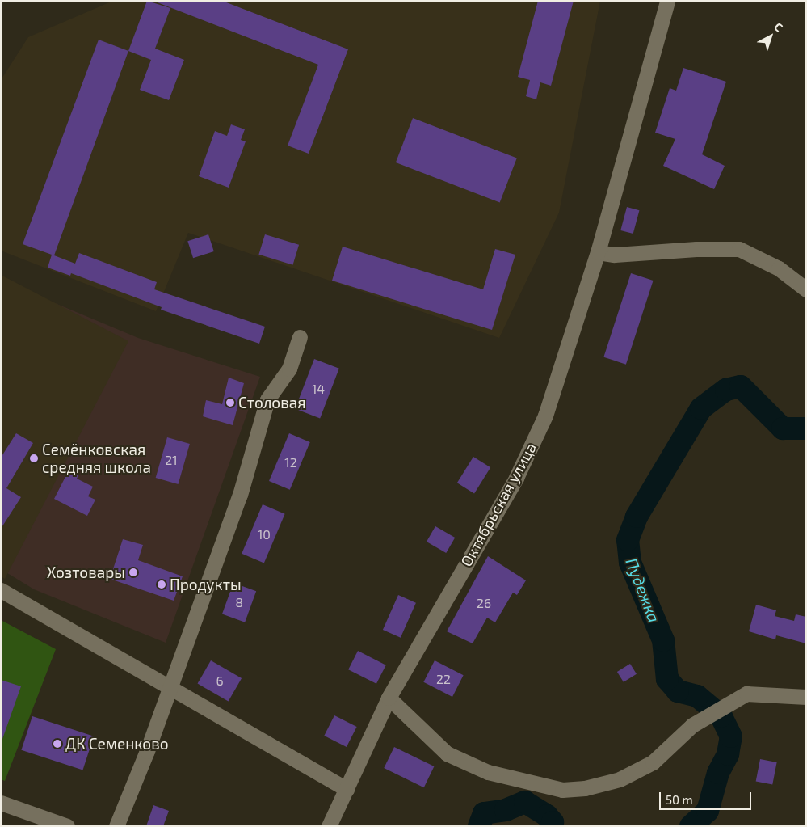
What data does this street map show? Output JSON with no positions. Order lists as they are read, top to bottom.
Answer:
{
  "streets": {
    "street": ["Октябрьская улица"]
  },
  "water": ["Пудежка"],
  "places": [
    "Столовая",
    "Семёнковская средняя школа",
    "Хозтовары",
    "Продукты",
    "ДК Семенково"
  ],
  "house_numbers": [
    "14",
    "21",
    "12",
    "10",
    "8",
    "26",
    "22",
    "6"
  ],
  "scale_bar": "50 m",
  "north": "top right"
}
